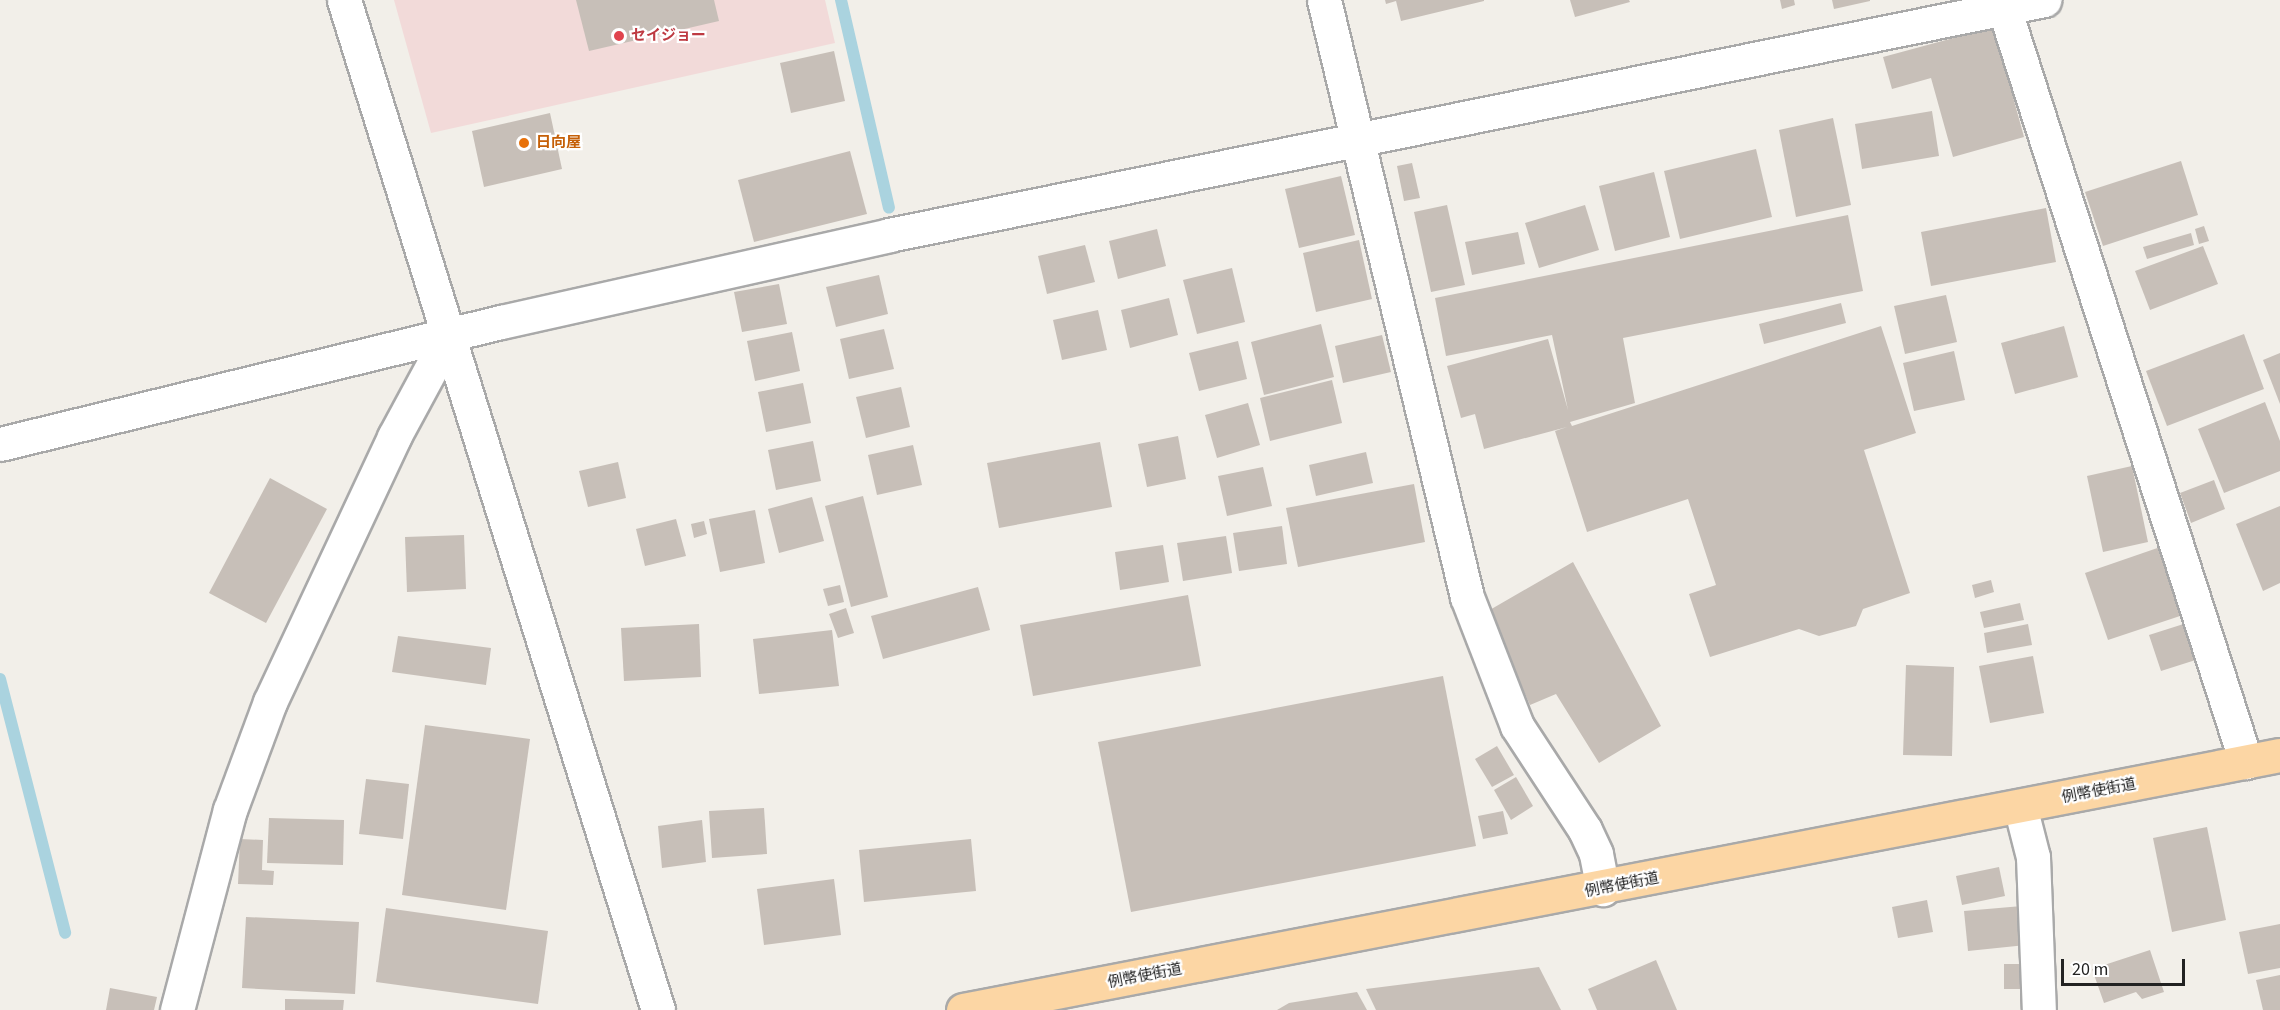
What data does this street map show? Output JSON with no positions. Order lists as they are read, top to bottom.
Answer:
{
  "streets": {
    "main road": ["例幣使街道"]
  },
  "places": ["セイジョー", "日向屋"],
  "scale_bar": "20 m"
}
